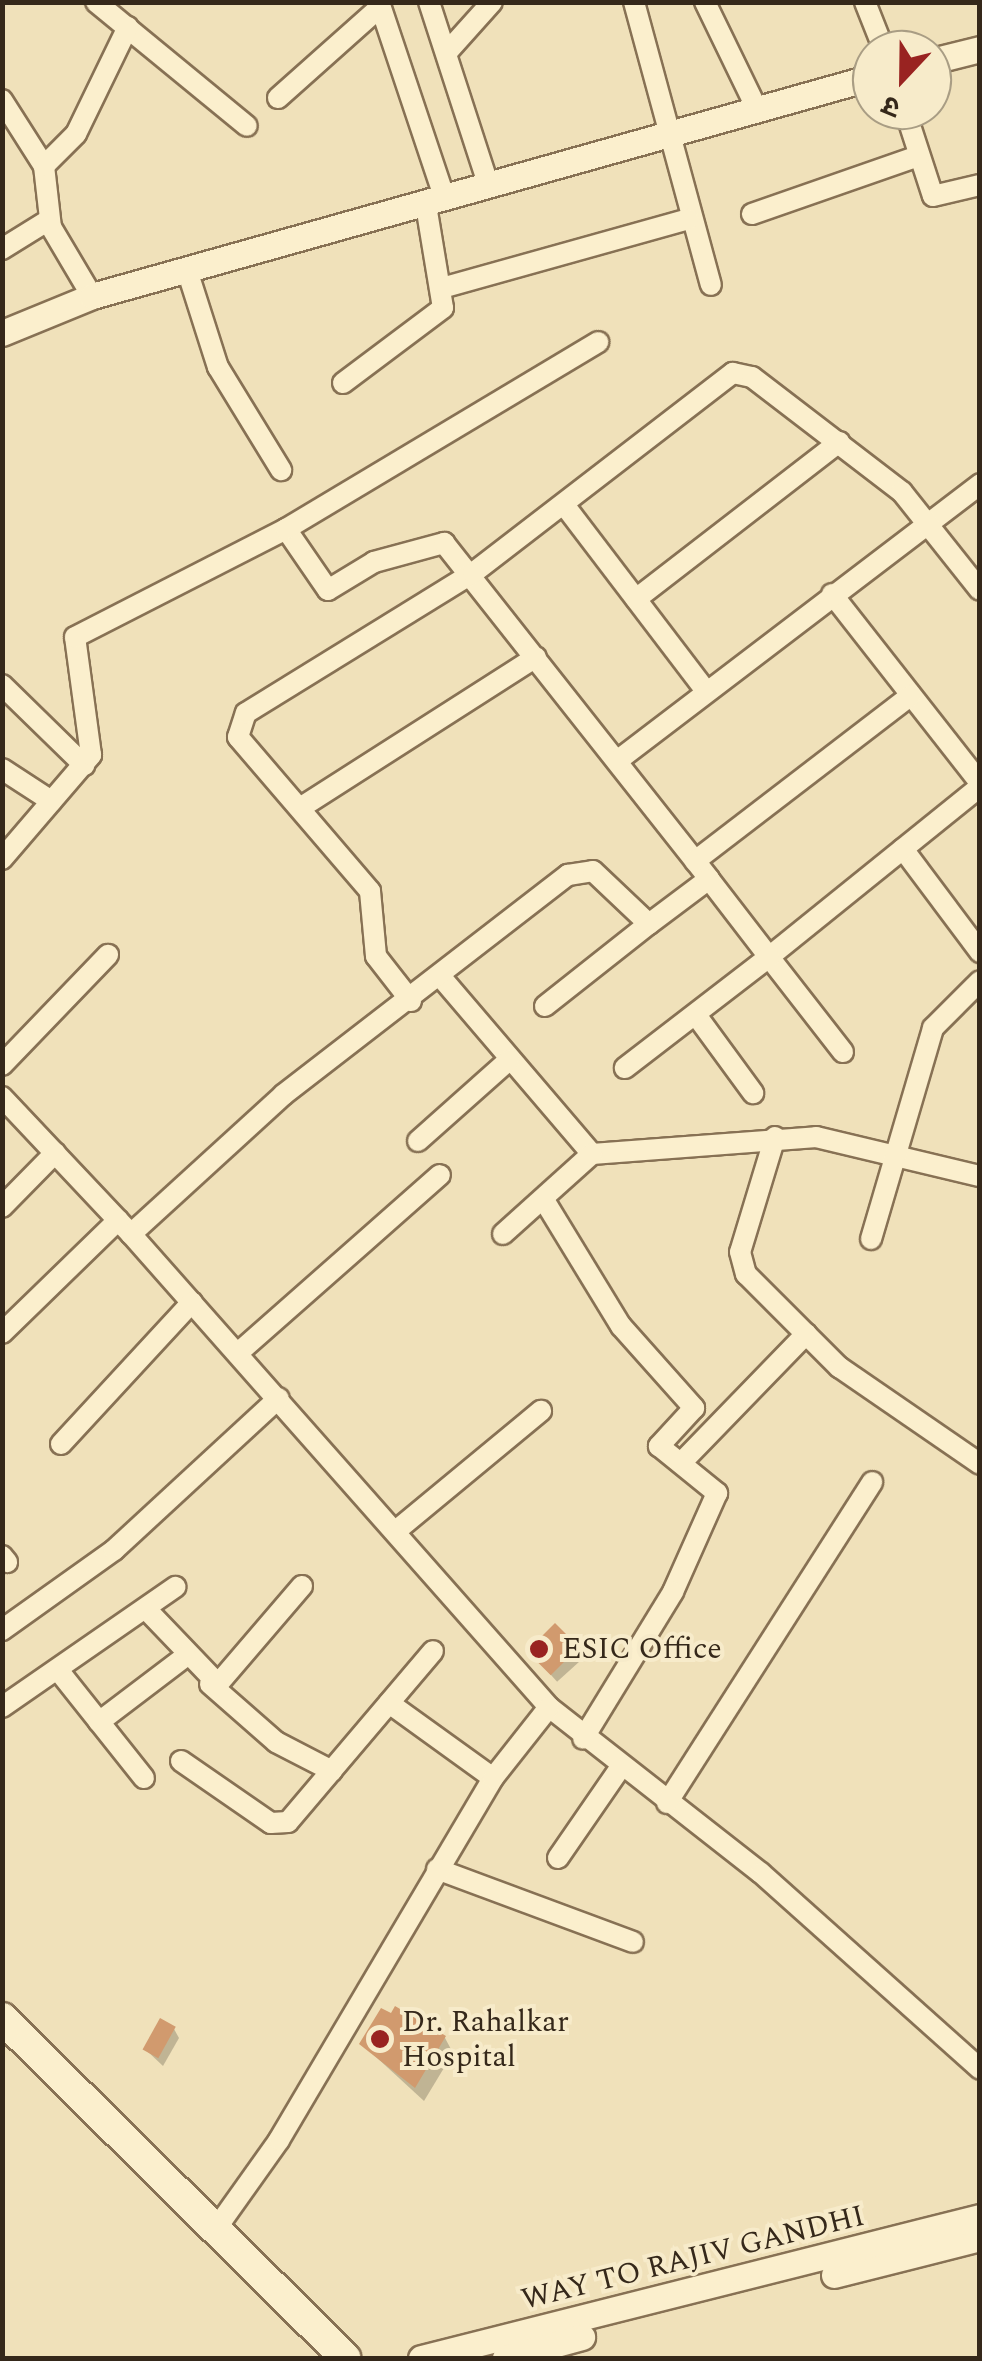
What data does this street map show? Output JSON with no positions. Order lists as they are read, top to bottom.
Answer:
{
  "streets": {
    "street": ["WAY TO RAJIV GANDHI"]
  },
  "places": ["ESIC Office", "Dr. Rahalkar Hospital"],
  "north": "bottom"
}
